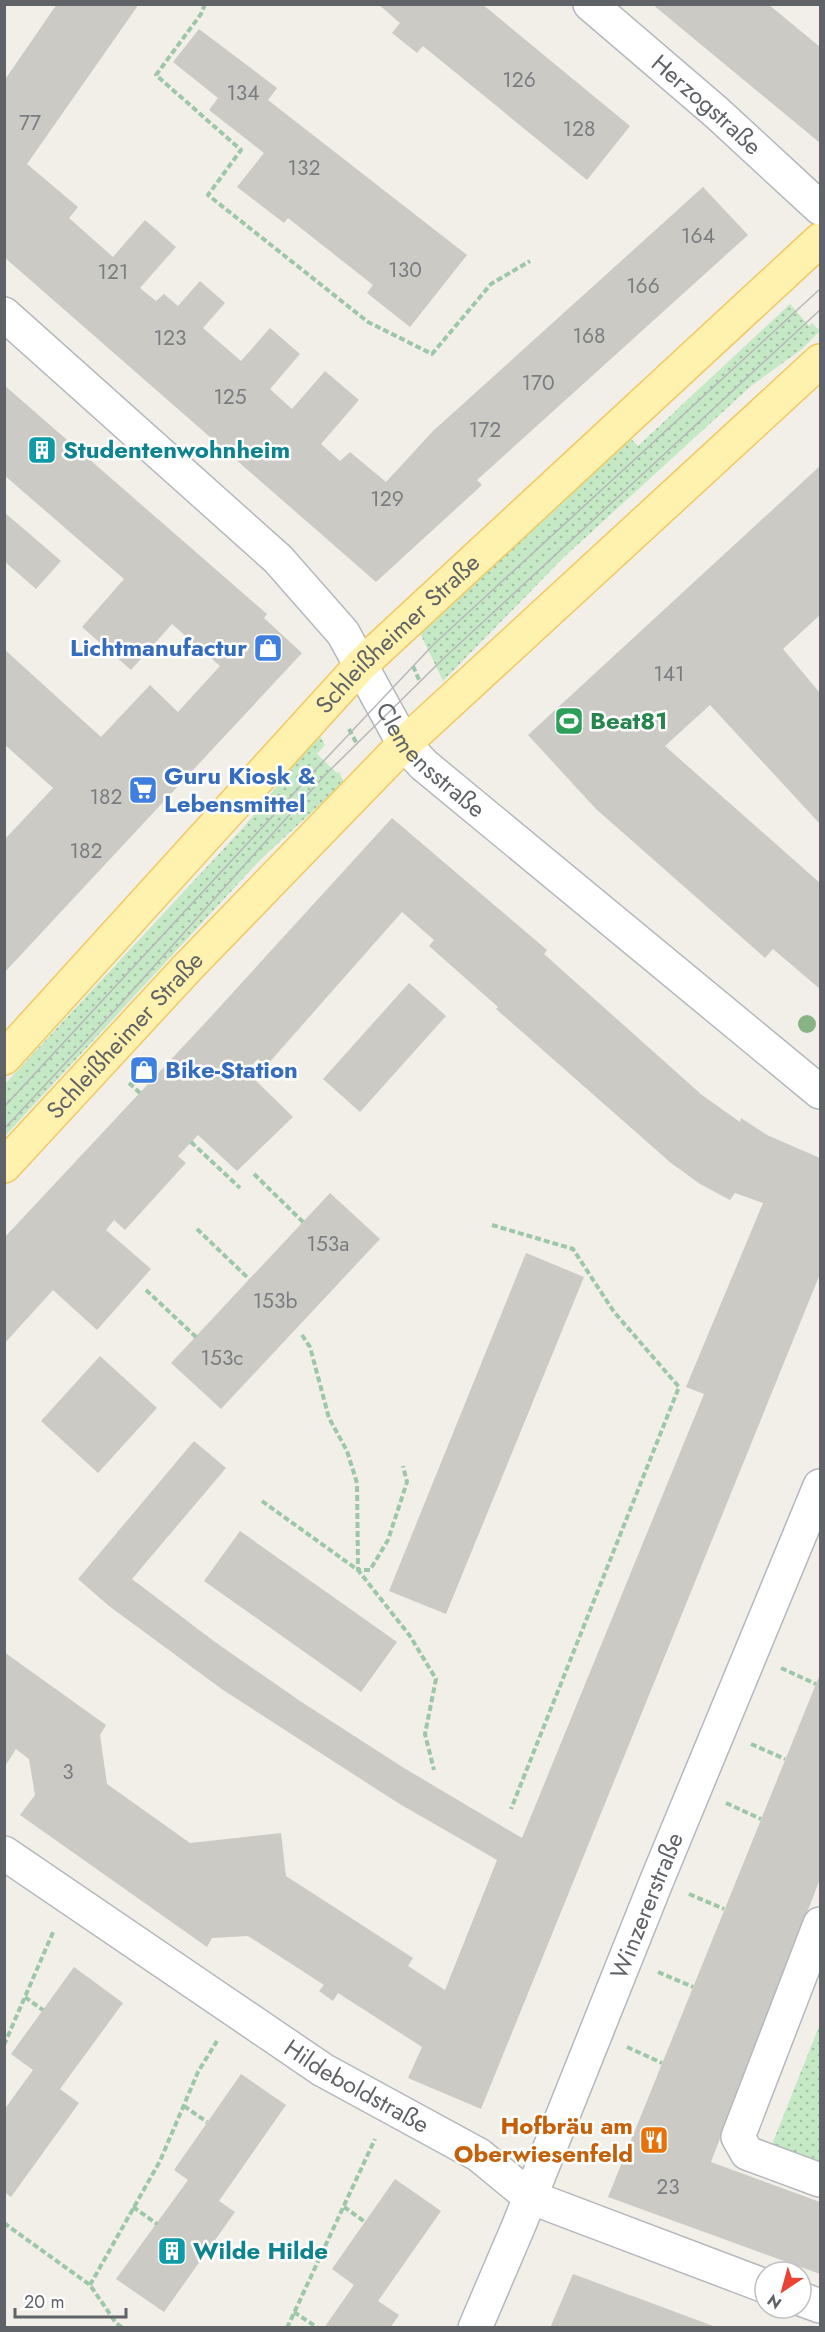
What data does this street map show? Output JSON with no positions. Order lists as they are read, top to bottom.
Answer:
{
  "streets": {
    "main road": ["Schleißheimer Straße"],
    "street": [
      "Herzogstraße",
      "Clemensstraße",
      "Winzererstraße",
      "Hildeboldstraße"
    ]
  },
  "crossings": [
    ["Schleißheimer Straße", "Clemensstraße"],
    ["Winzererstraße", "Hildeboldstraße"]
  ],
  "places": {
    "building": ["Studentenwohnheim", "Wilde Hilde"],
    "shop": ["Lichtmanufactur", "Bike-Station"],
    "sports": ["Beat81"],
    "supermarket": ["Guru Kiosk & Lebensmittel"],
    "restaurant": ["Hofbräu am Oberwiesenfeld"]
  },
  "house_numbers": [
    "126",
    "134",
    "77",
    "128",
    "132",
    "164",
    "130",
    "121",
    "166",
    "168",
    "123",
    "170",
    "125",
    "172",
    "129",
    "141",
    "182",
    "182",
    "153a",
    "153b",
    "153c",
    "3",
    "23"
  ],
  "scale_bar": "20 m",
  "north": "bottom left"
}
